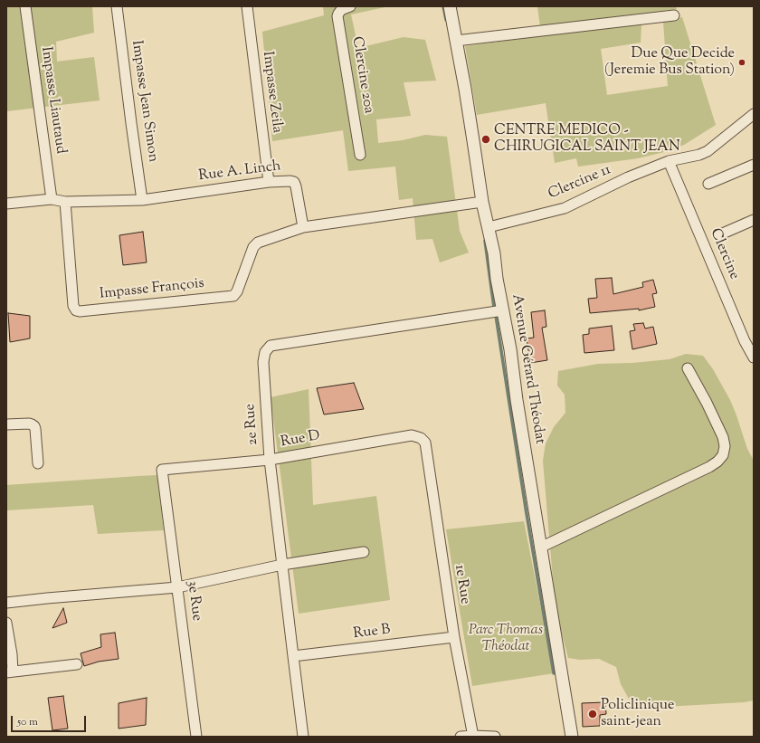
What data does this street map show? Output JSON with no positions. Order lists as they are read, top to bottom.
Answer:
{
  "streets": {
    "street": [
      "Clercine 20a",
      "Impasse Zeila",
      "Impasse Liautaud",
      "Impasse Jean Simon",
      "Rue A. Linch",
      "Clercine 11",
      "Clercine",
      "Impasse François",
      "Avenue Gérard Théodat",
      "2e Rue",
      "Rue D",
      "1e Rue",
      "3e Rue",
      "Rue B"
    ]
  },
  "crossings": [
    ["Impasse Zeila", "Rue A. Linch"],
    ["Impasse Liautaud", "Rue A. Linch"],
    ["Impasse Jean Simon", "Rue A. Linch"],
    ["Rue A. Linch", "Impasse François"],
    ["Clercine 11", "Clercine"],
    ["Clercine 11", "Avenue Gérard Théodat"],
    ["Avenue Gérard Théodat", "2e Rue"],
    ["2e Rue", "Rue D"],
    ["2e Rue", "Rue B"],
    ["Rue D", "1e Rue"],
    ["Rue D", "3e Rue"],
    ["1e Rue", "Rue B"]
  ],
  "parks": ["Parc Thomas Théodat"],
  "places": ["Due Que Decide (Jeremie Bus Station)", "CENTRE MEDICO - CHIRUGICAL SAINT JEAN", "Policlinique saint-jean"],
  "scale_bar": "50 m"
}
